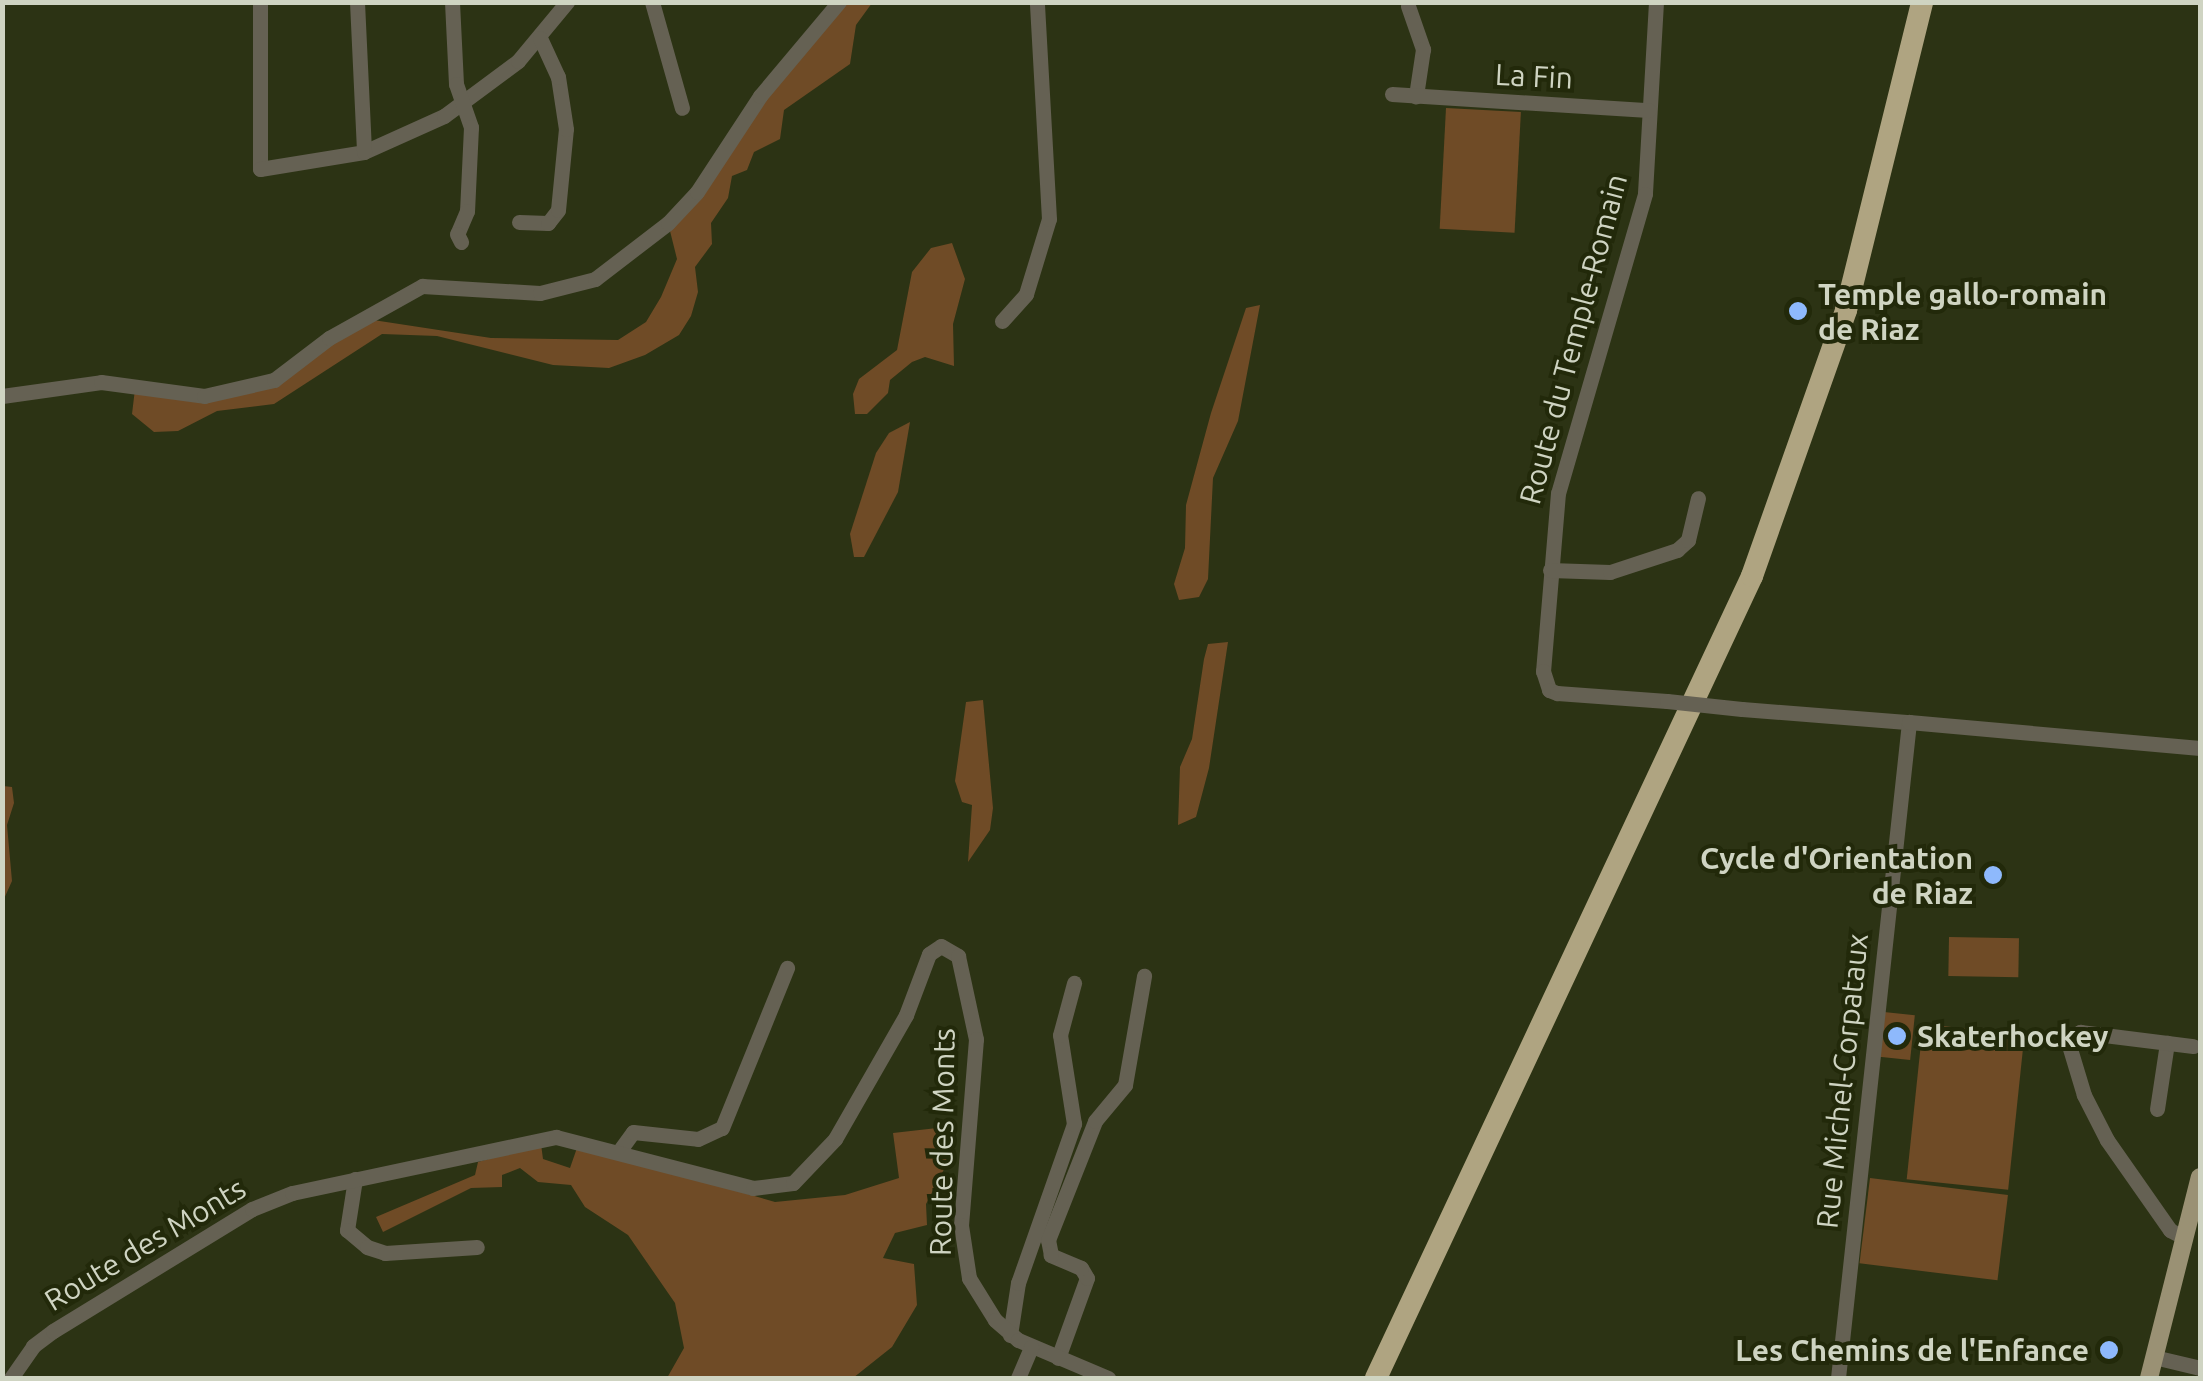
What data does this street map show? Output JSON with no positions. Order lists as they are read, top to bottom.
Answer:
{
  "streets": {
    "street": [
      "La Fin",
      "Route du Temple-Romain",
      "Rue Michel-Corpataux",
      "Route des Monts"
    ]
  },
  "crossings": [
    ["La Fin", "Route du Temple-Romain"],
    ["Route du Temple-Romain", "Rue Michel-Corpataux"]
  ],
  "places": [
    "Temple gallo-romain de Riaz",
    "Cycle d'Orientation de Riaz",
    "Skaterhockey",
    "Les Chemins de l'Enfance"
  ]
}
